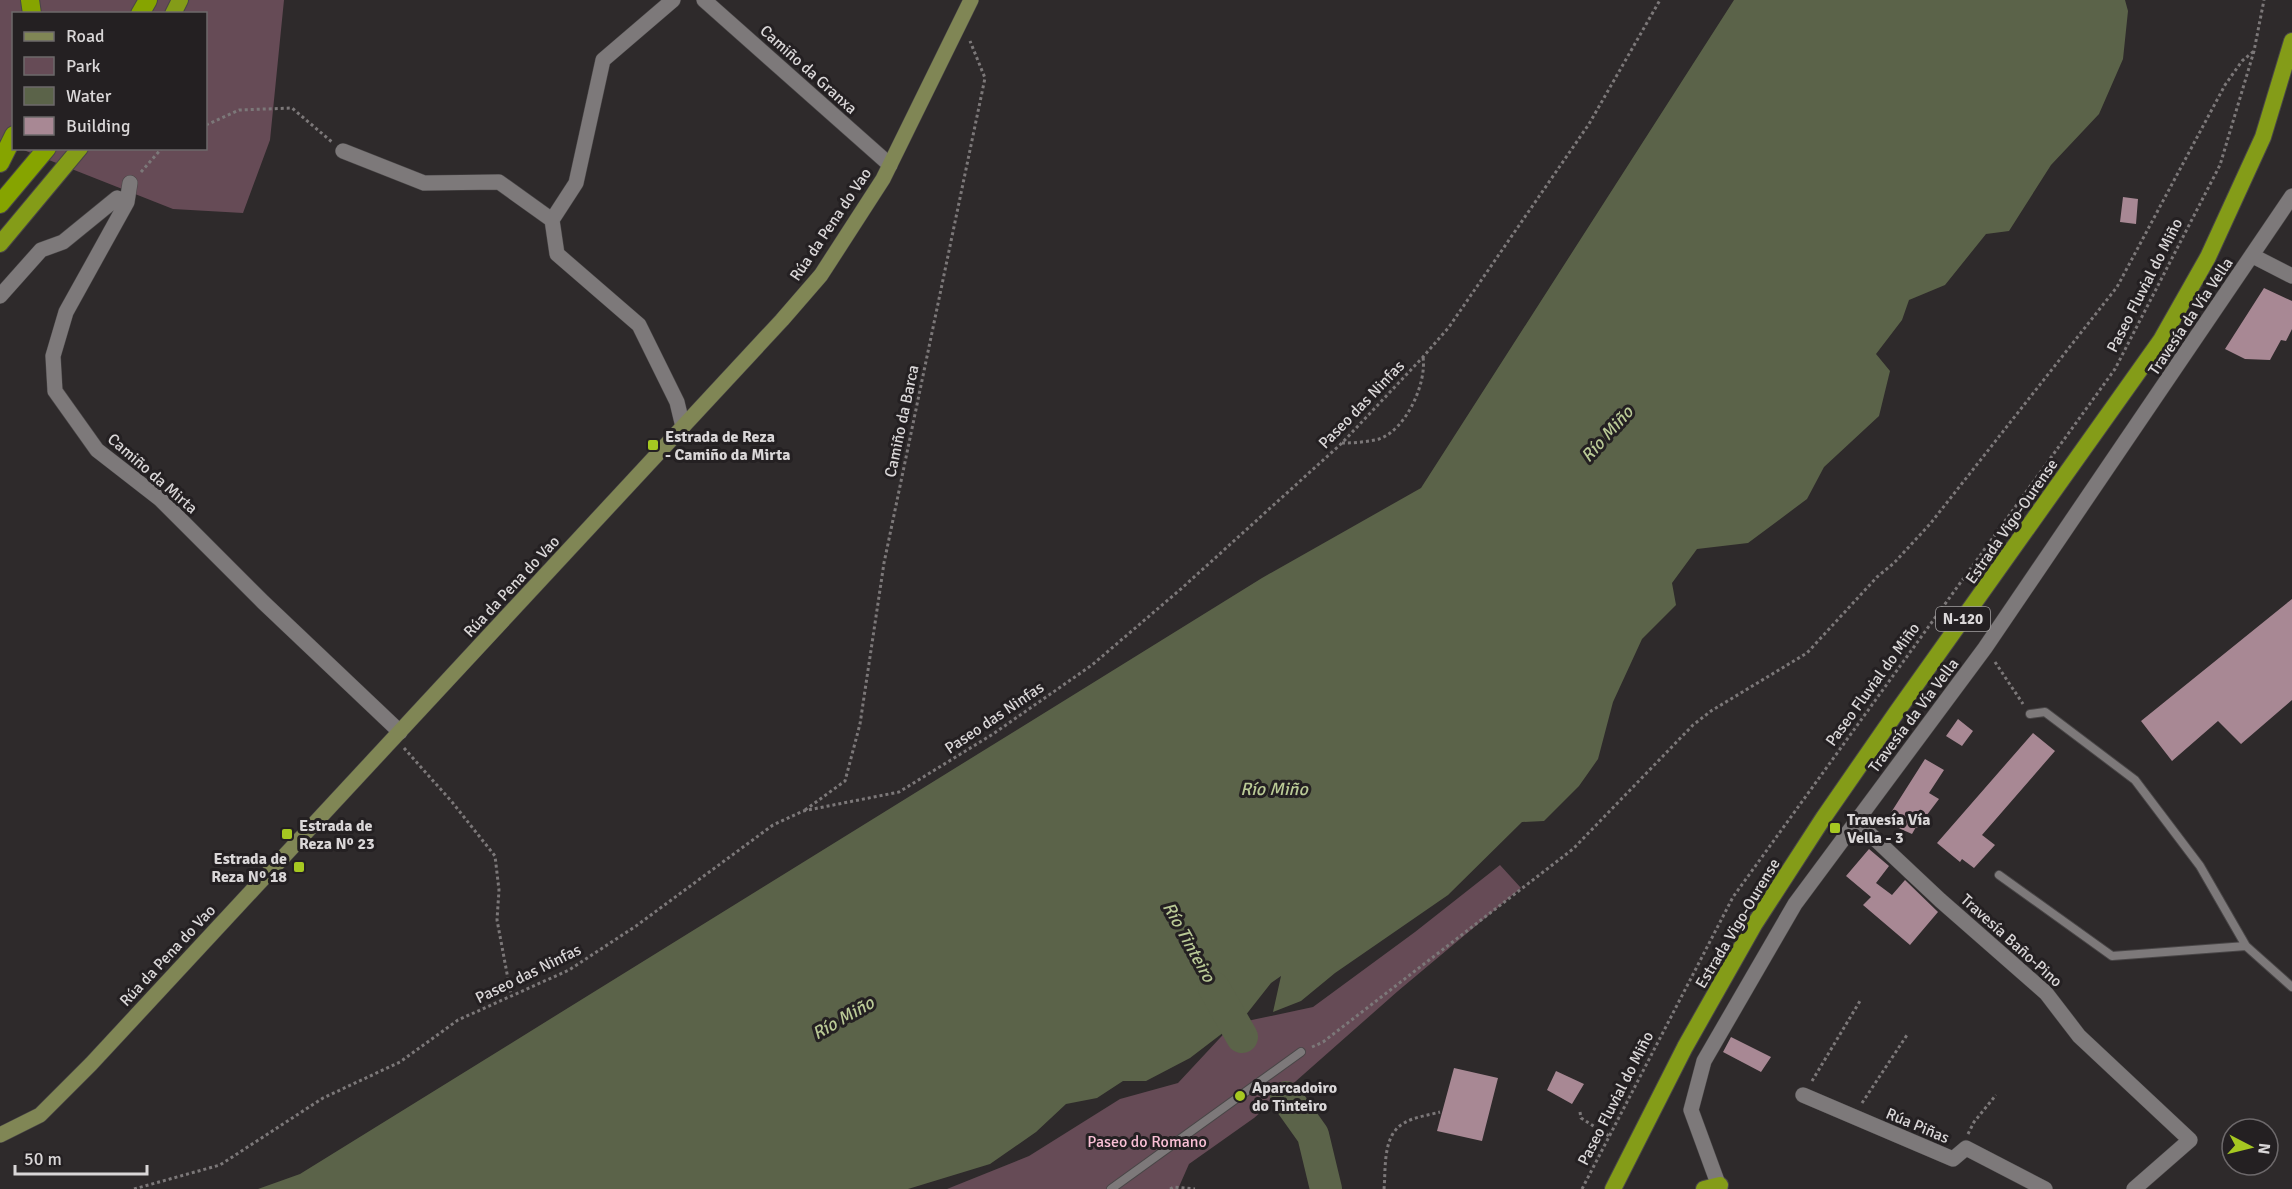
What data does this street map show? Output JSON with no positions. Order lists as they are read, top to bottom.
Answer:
{
  "streets": {
    "highway": ["Estrada Vigo-Ourense", "N-120"],
    "main road": ["Rúa da Pena do Vao"],
    "street": [
      "Camiño da Granxa",
      "Travesía da Vía Vella",
      "Camiño da Mirta",
      "Travesía Baño-Pino",
      "Rúa Piñas"
    ],
    "path": ["Paseo Fluvial do Miño", "Paseo das Ninfas", "Camiño da Barca"]
  },
  "crossings": [
    ["Camiño da Granxa", "Rúa da Pena do Vao"],
    ["Rúa da Pena do Vao", "Camiño da Barca"],
    ["Rúa da Pena do Vao", "Camiño da Mirta"],
    ["Travesía da Vía Vella", "Travesía Baño-Pino"],
    ["Paseo das Ninfas", "Camiño da Barca"]
  ],
  "water": ["Río Miño", "Río Tinteiro"],
  "parks": ["Paseo do Romano"],
  "places": {
    "transit": [
      "Estrada de Reza - Camiño da Mirta",
      "Travesía Vía Vella - 3",
      "Estrada de Reza Nº 23",
      "Estrada de Reza Nº 18"
    ],
    "other": ["Aparcadoiro do Tinteiro"]
  },
  "legend": [
    "Road",
    "Park",
    "Water",
    "Building"
  ],
  "scale_bar": "50 m",
  "north": "right"
}
